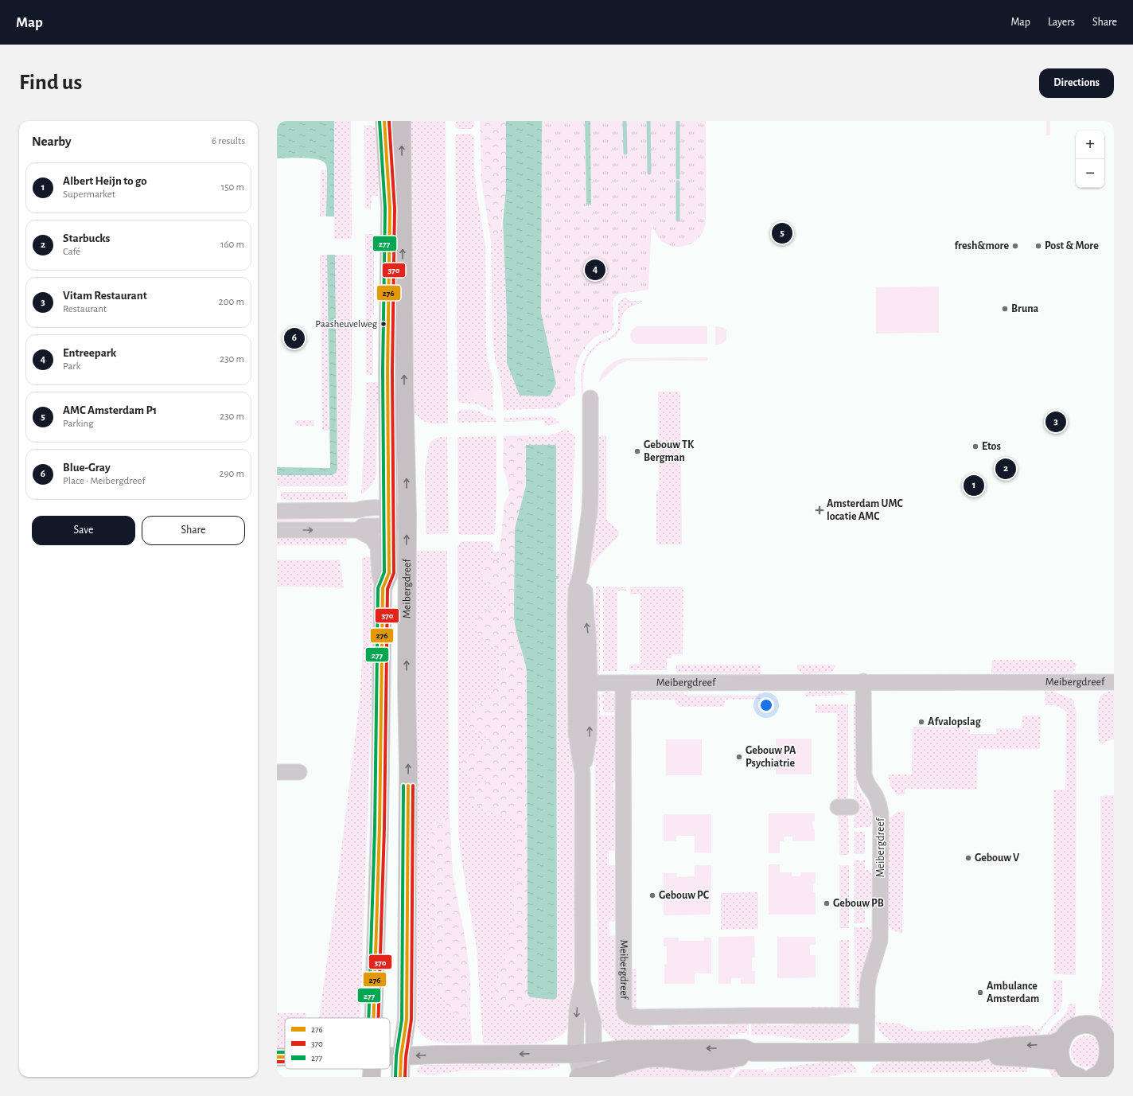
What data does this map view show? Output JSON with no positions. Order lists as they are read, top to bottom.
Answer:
{
  "streets": {
    "main road": ["Meibergdreef"]
  },
  "places": {
    "other": [
      "fresh&more",
      "Post & More",
      "Bruna",
      "Paasheuvelweg",
      "Etos",
      "Gebouw TK Bergman",
      "Afvalopslag",
      "Gebouw PA Psychiatrie",
      "Gebouw V",
      "Gebouw PC",
      "Gebouw PB",
      "Ambulance Amsterdam"
    ],
    "health": ["Amsterdam UMC locatie AMC"]
  },
  "lines": ["transit line 276", "transit line 370", "transit line 277"],
  "legend": ["276", "370", "277"],
  "page": {
    "header": "Map",
    "nav": ["Map", "Layers", "Share"],
    "buttons": [
      "Directions",
      ["Save", "Share"]
    ],
    "title": "Find us",
    "heading": ["Nearby", "6 results"],
    "map_buttons": ["+", "−"],
    "list": [
      {
        "mark": "1",
        "name": "Albert Heijn to go",
        "note": "Supermarket",
        "value": "150 m"
      },
      {
        "mark": "2",
        "name": "Starbucks",
        "note": "Café",
        "value": "160 m"
      },
      {
        "mark": "3",
        "name": "Vitam Restaurant",
        "note": "Restaurant",
        "value": "200 m"
      },
      {
        "mark": "4",
        "name": "Entreepark",
        "note": "Park",
        "value": "230 m"
      },
      {
        "mark": "5",
        "name": "AMC Amsterdam P1",
        "note": "Parking",
        "value": "230 m"
      },
      {
        "mark": "6",
        "name": "Blue-Gray",
        "note": "Place · Meibergdreef",
        "value": "290 m"
      }
    ],
    "pins": [
      "5",
      "4",
      "6",
      "3",
      "2",
      "1"
    ]
  }
}
